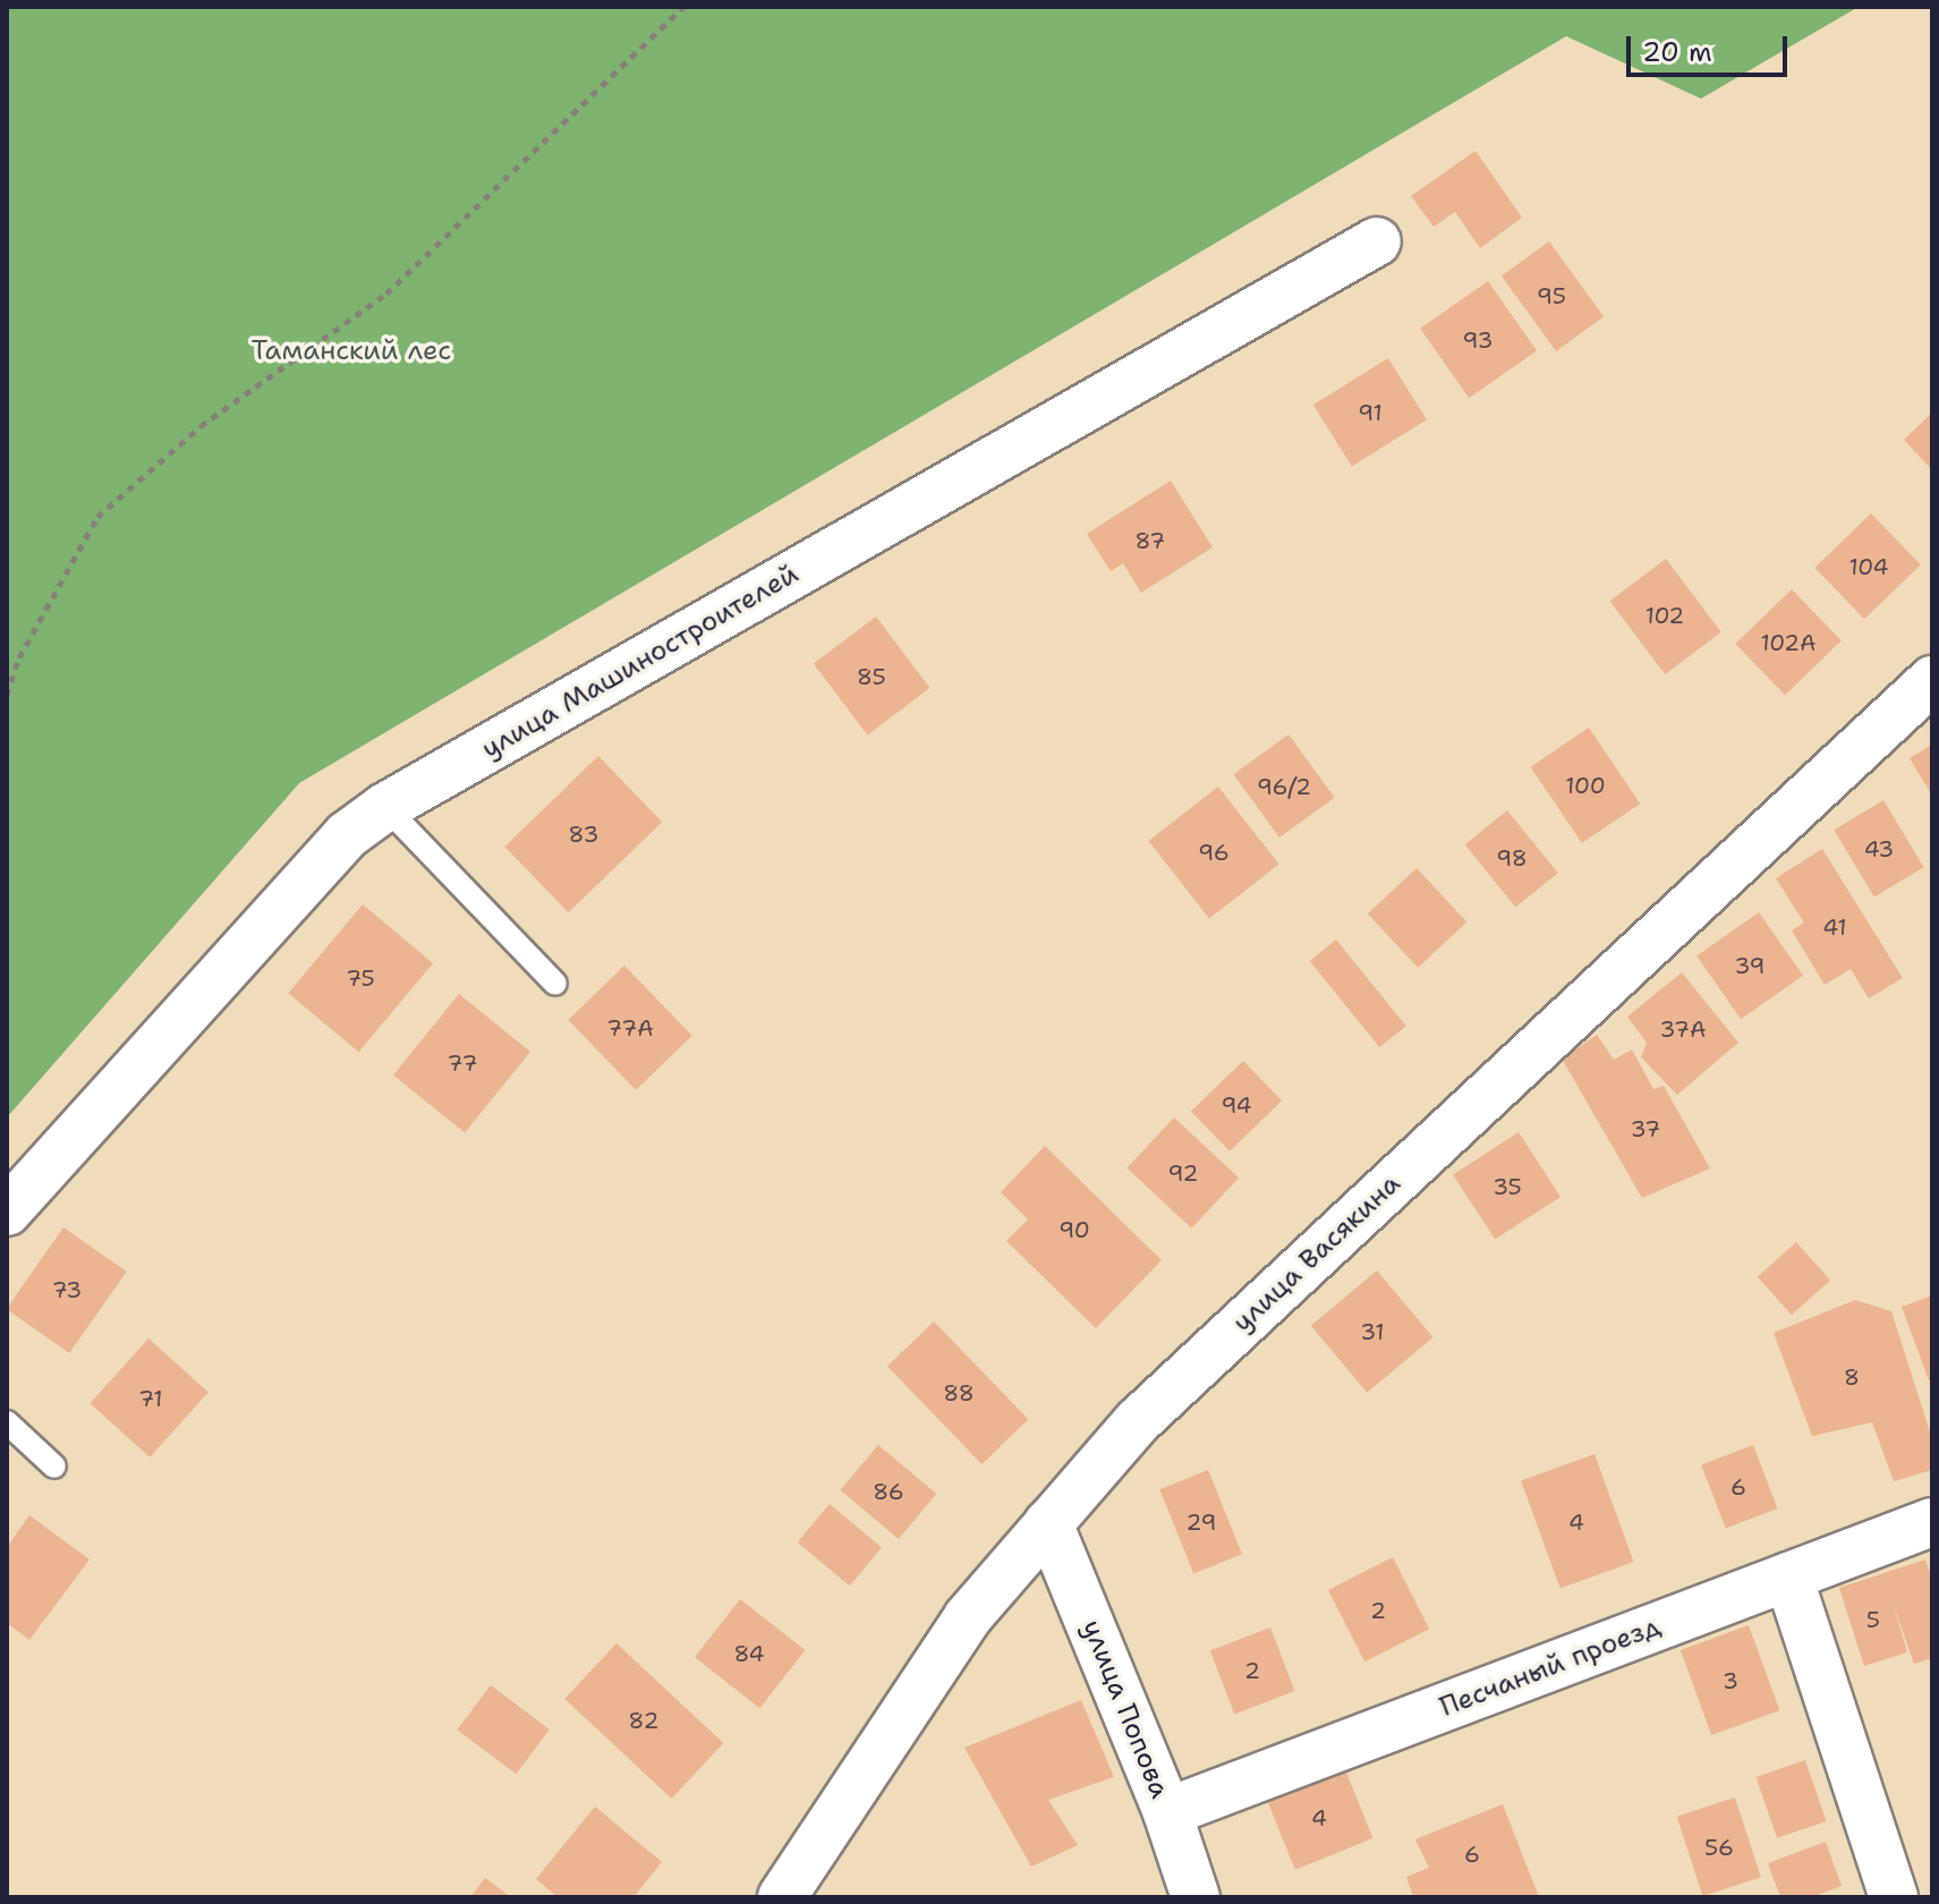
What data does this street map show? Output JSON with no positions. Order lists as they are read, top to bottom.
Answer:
{
  "streets": {
    "street": [
      "улица Машиностроителей",
      "улица Васякина",
      "Песчаный проезд",
      "улица Попова"
    ]
  },
  "crossings": [
    ["улица Васякина", "улица Попова"],
    ["Песчаный проезд", "улица Попова"]
  ],
  "parks": ["Таманский лес"],
  "house_numbers": [
    "95",
    "93",
    "91",
    "87",
    "104",
    "102",
    "102А",
    "85",
    "100",
    "96/2",
    "83",
    "43",
    "96",
    "98",
    "41",
    "39",
    "75",
    "77А",
    "37А",
    "77",
    "94",
    "37",
    "92",
    "35",
    "90",
    "73",
    "31",
    "8",
    "88",
    "71",
    "6",
    "86",
    "29",
    "4",
    "2",
    "5",
    "84",
    "2",
    "3",
    "82",
    "4",
    "56",
    "6"
  ],
  "scale_bar": "20 m"
}
